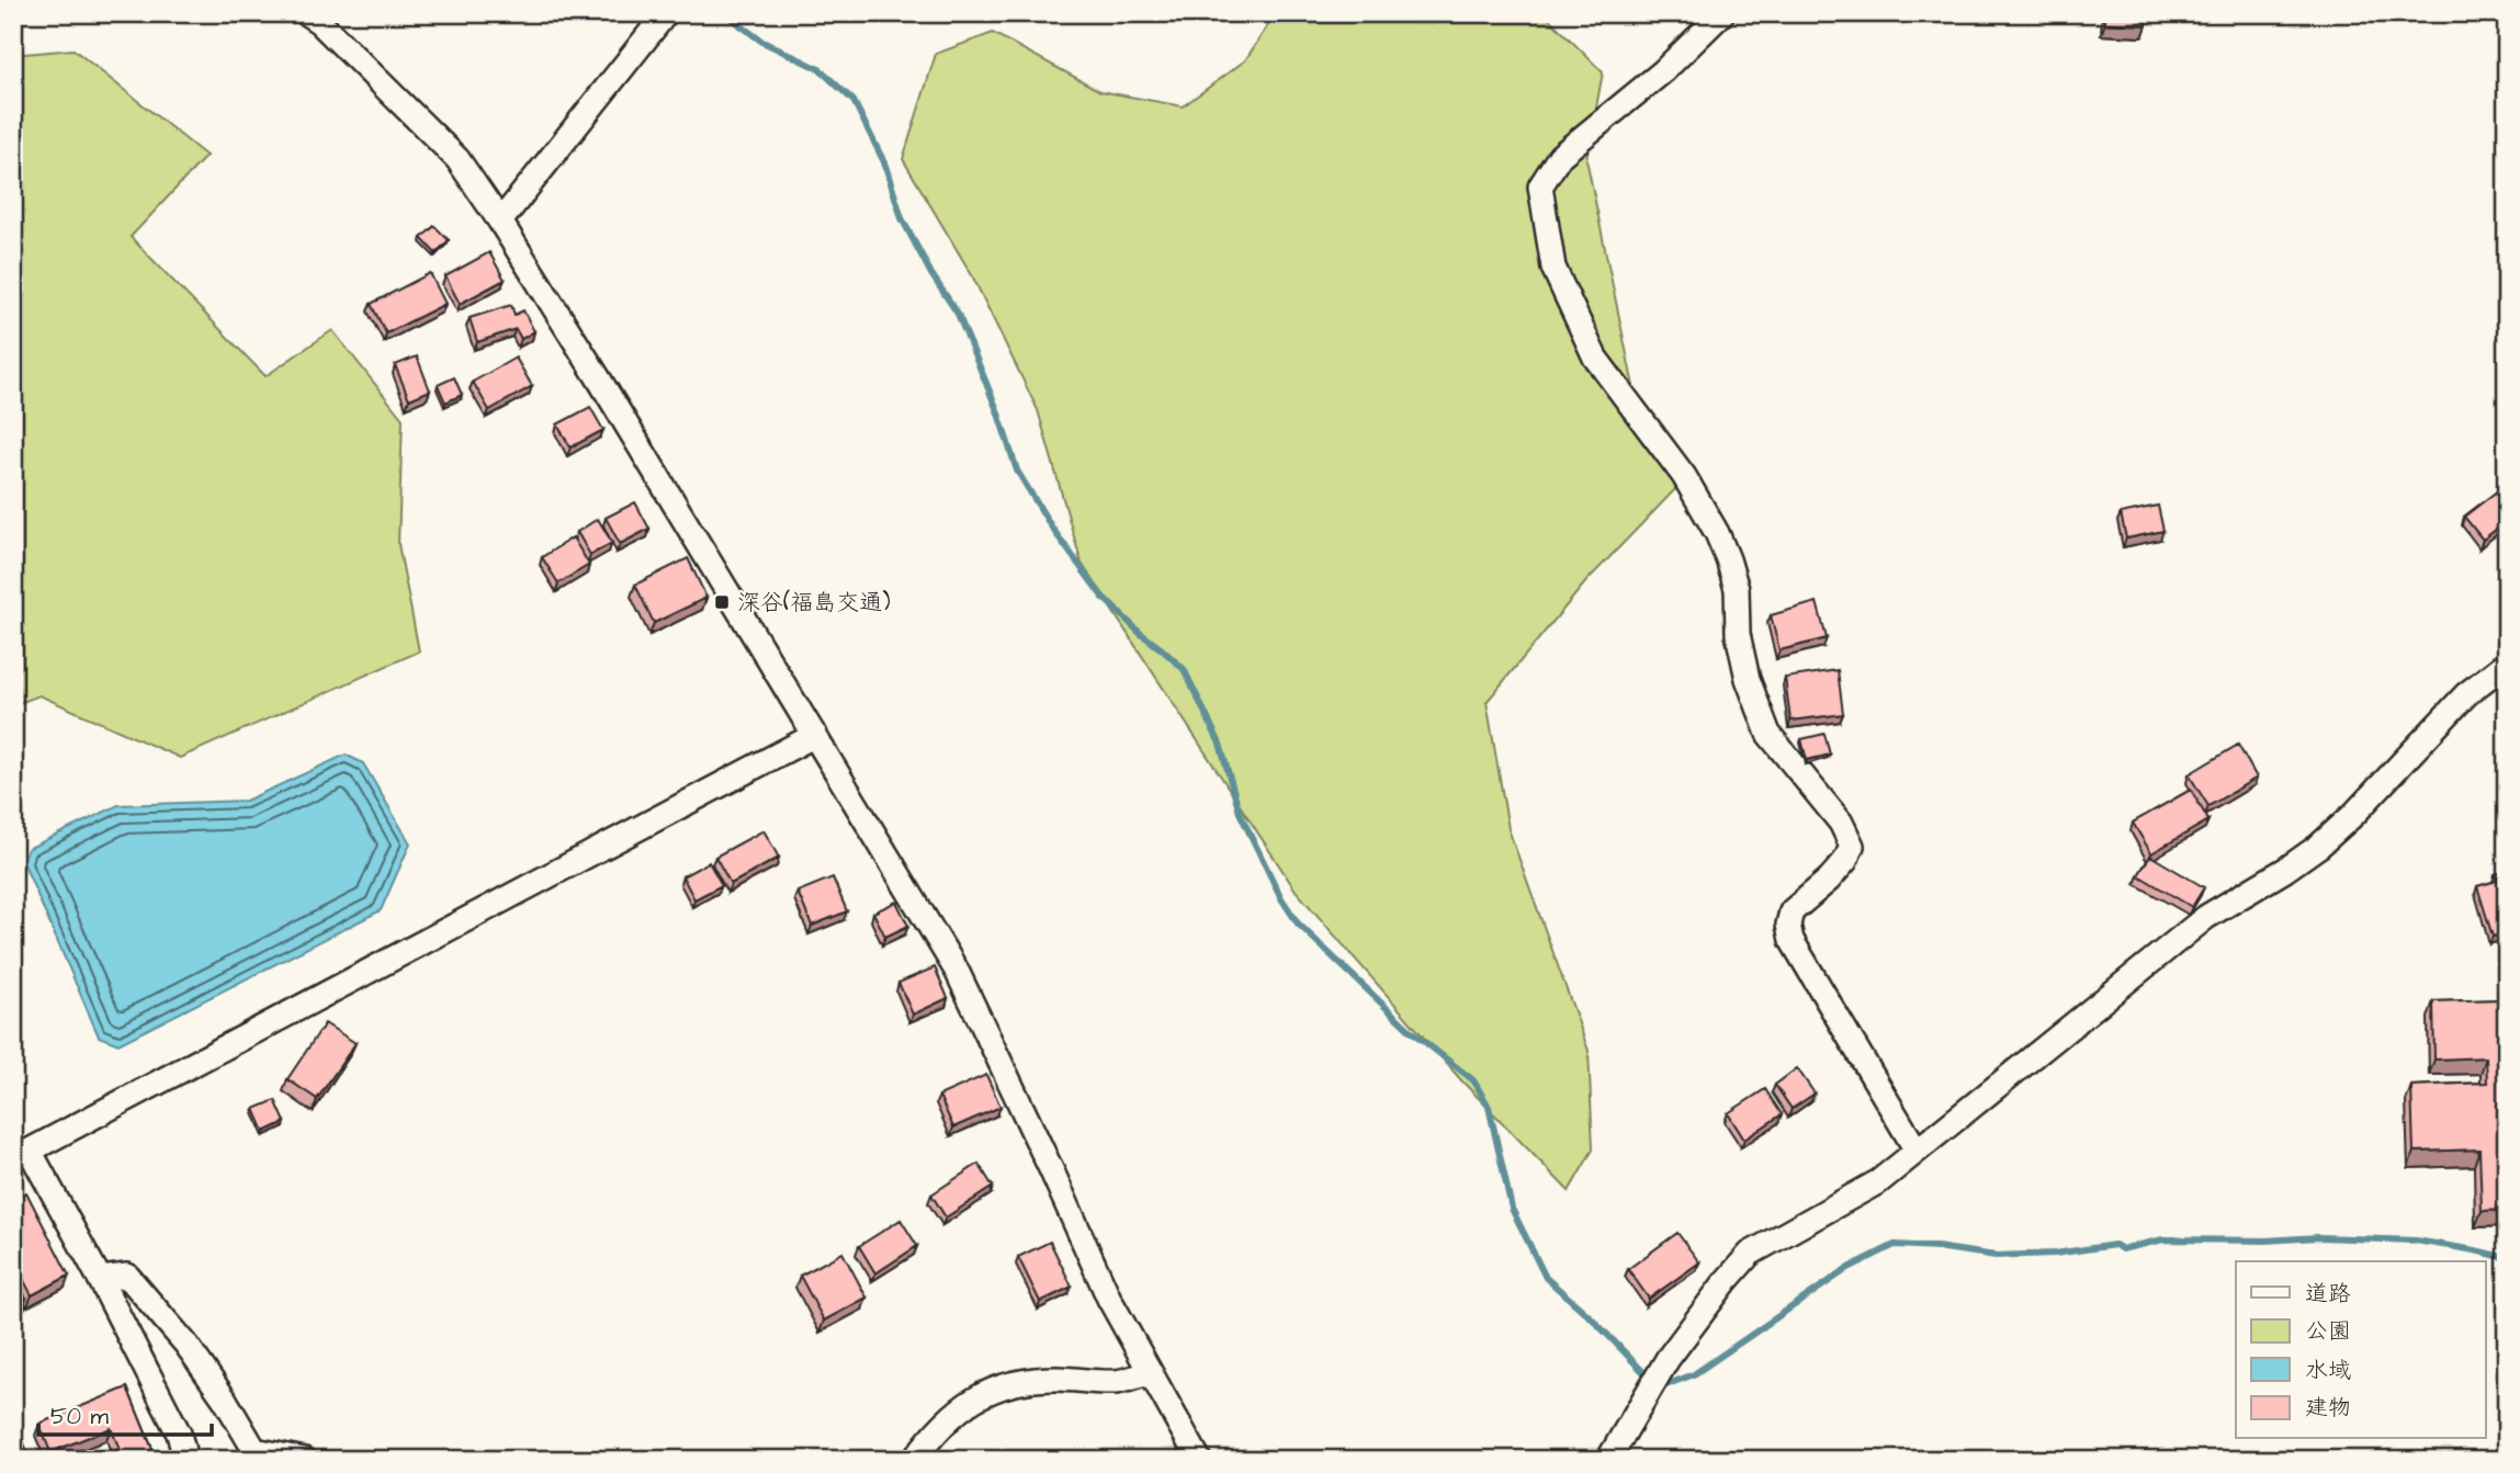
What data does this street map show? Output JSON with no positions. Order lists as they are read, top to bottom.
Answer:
{
  "places": {
    "transit": ["深谷(福島交通)"]
  },
  "legend": [
    "道路",
    "公園",
    "水域",
    "建物"
  ],
  "scale_bar": "50 m"
}
